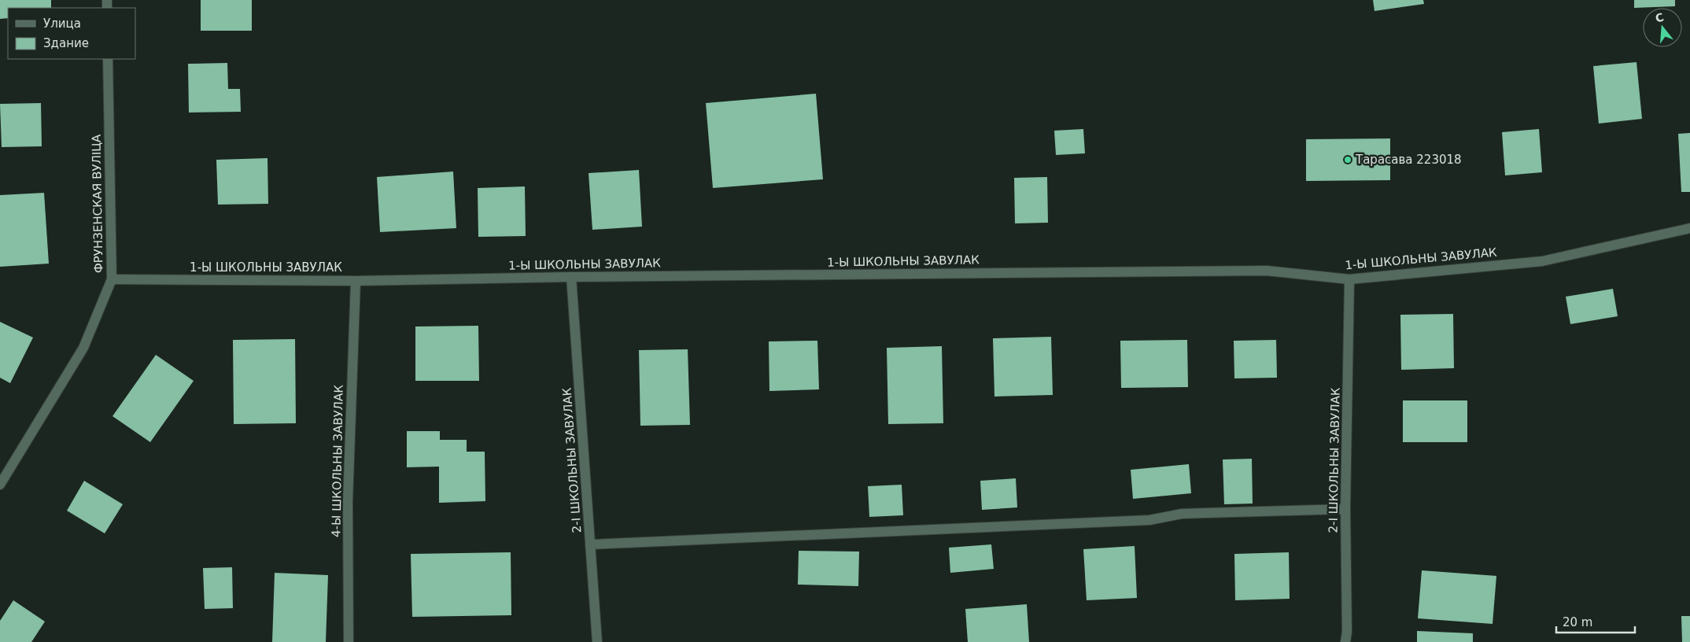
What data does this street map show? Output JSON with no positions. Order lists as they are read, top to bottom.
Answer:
{
  "streets": {
    "street": [
      "ФРУНЗЕНСКАЯ ВУЛІЦА",
      "1-Ы ШКОЛЬНЫ ЗАВУЛАК",
      "2-І ШКОЛЬНЫ ЗАВУЛАК",
      "4-Ы ШКОЛЬНЫ ЗАВУЛАК"
    ]
  },
  "crossings": [
    ["ФРУНЗЕНСКАЯ ВУЛІЦА", "1-Ы ШКОЛЬНЫ ЗАВУЛАК"],
    ["1-Ы ШКОЛЬНЫ ЗАВУЛАК", "2-І ШКОЛЬНЫ ЗАВУЛАК"],
    ["1-Ы ШКОЛЬНЫ ЗАВУЛАК", "4-Ы ШКОЛЬНЫ ЗАВУЛАК"]
  ],
  "places": ["Тарасава 223018"],
  "legend": ["Улица", "Здание"],
  "scale_bar": "20 m",
  "north": "top"
}
